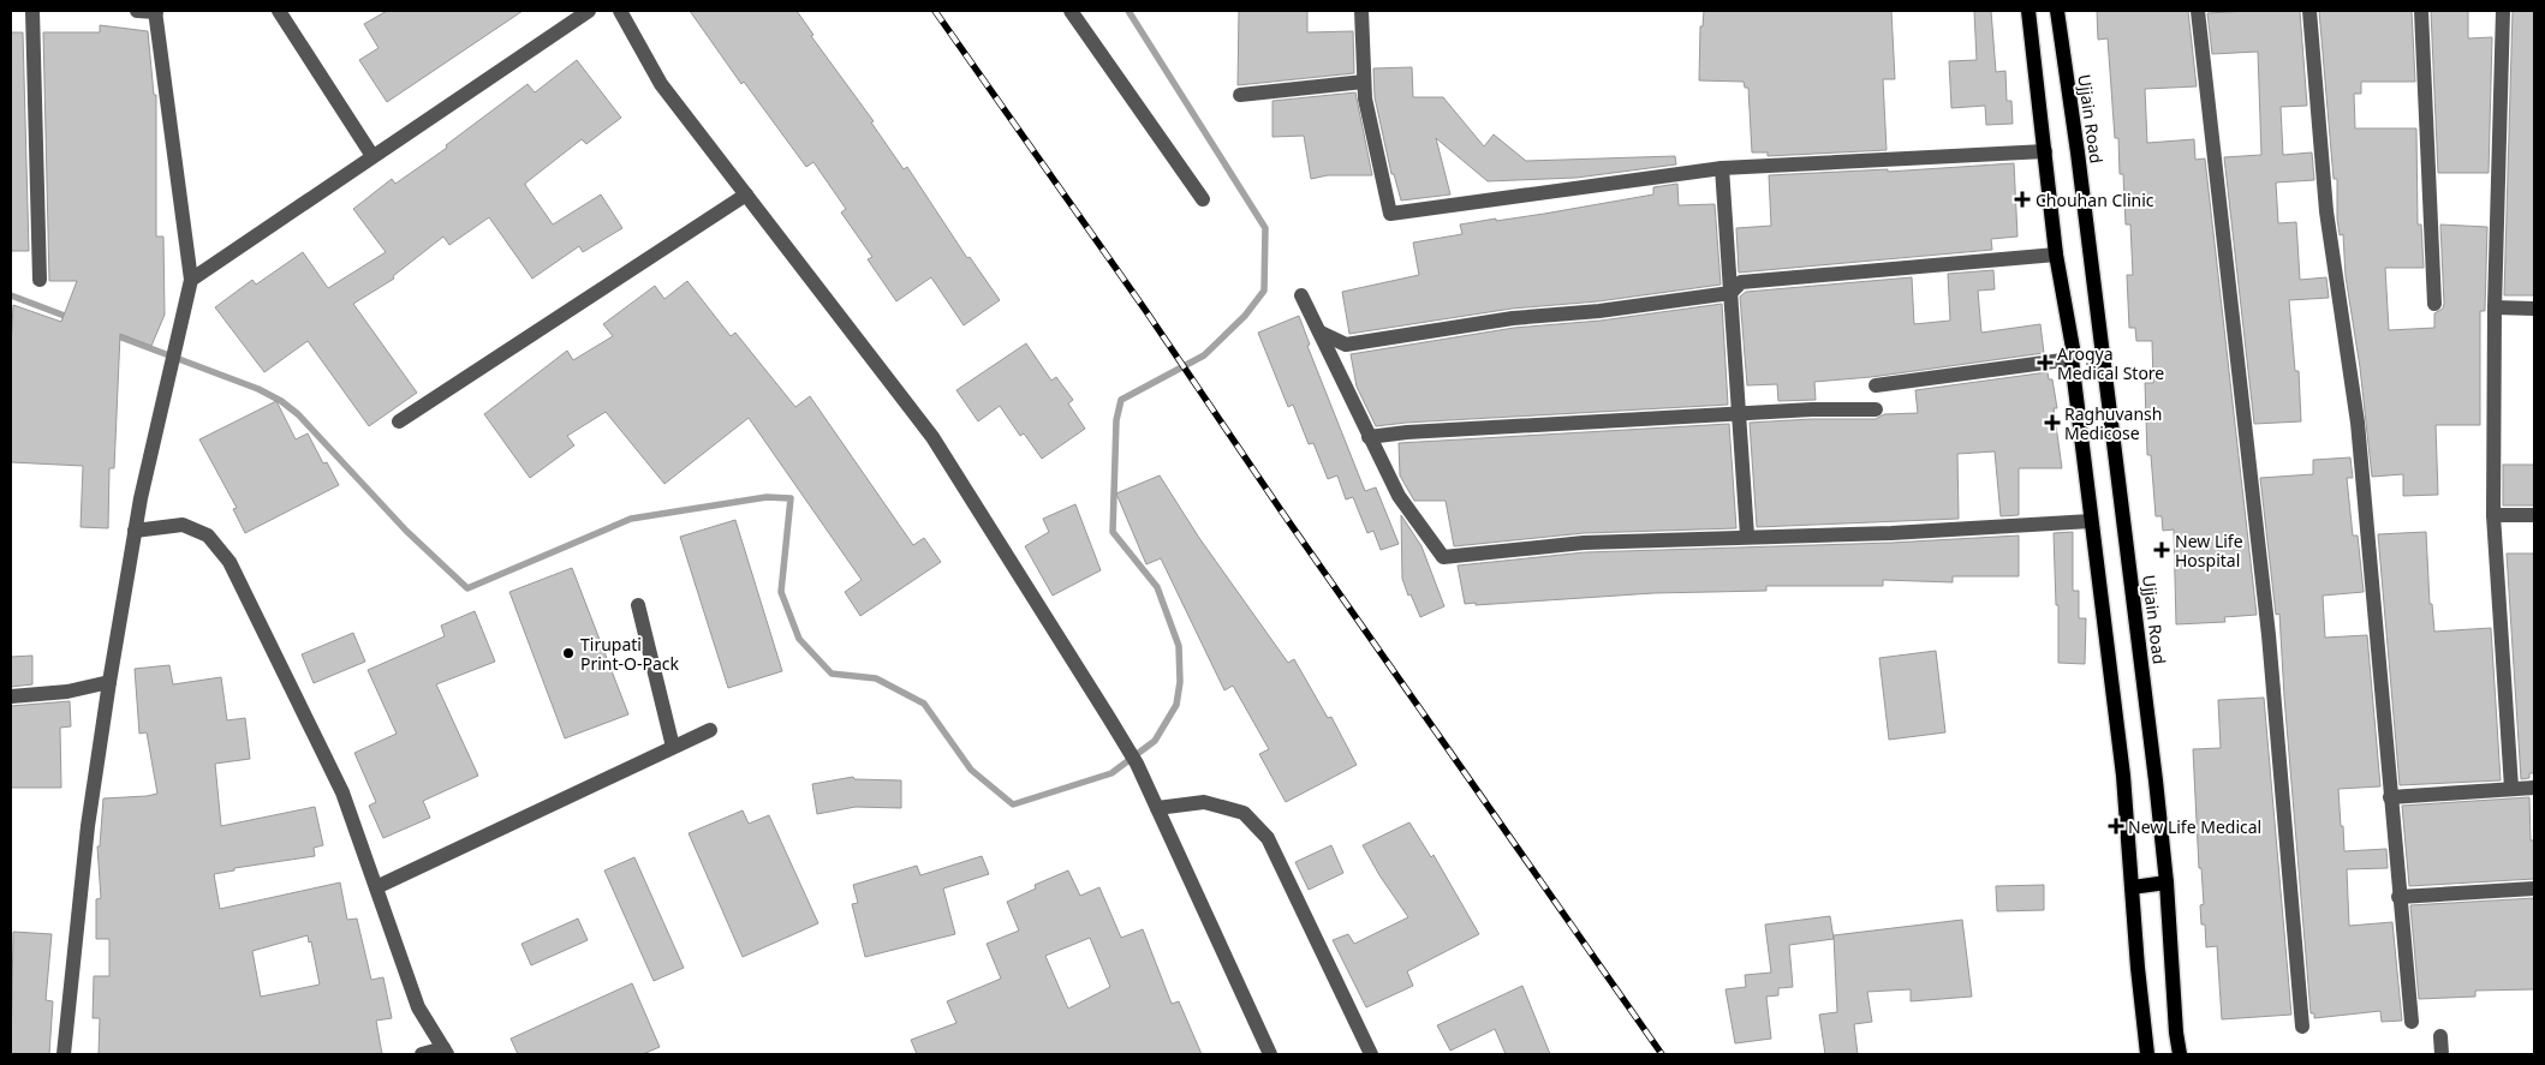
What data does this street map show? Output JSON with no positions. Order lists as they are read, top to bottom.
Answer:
{
  "streets": {
    "main road": ["Ujjain Road"]
  },
  "places": {
    "health": [
      "Chouhan Clinic",
      "Arogya Medical Store",
      "Raghuvansh Medicose",
      "New Life Hospital",
      "New Life Medical"
    ],
    "other": ["Tirupati Print-O-Pack"]
  }
}
